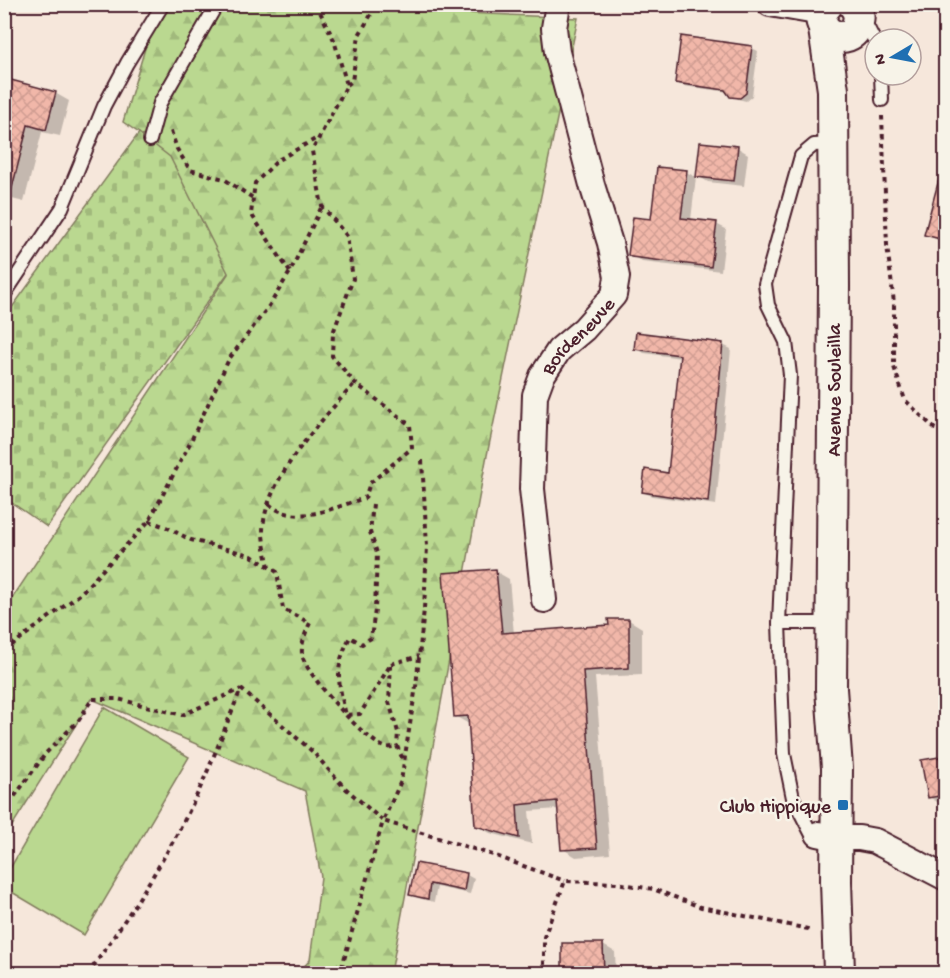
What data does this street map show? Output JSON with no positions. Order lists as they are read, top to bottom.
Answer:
{
  "streets": {
    "street": ["Bordeneuve", "Avenue Souleilla"]
  },
  "places": {
    "transit": ["Club Hippique"]
  },
  "north": "left"
}
